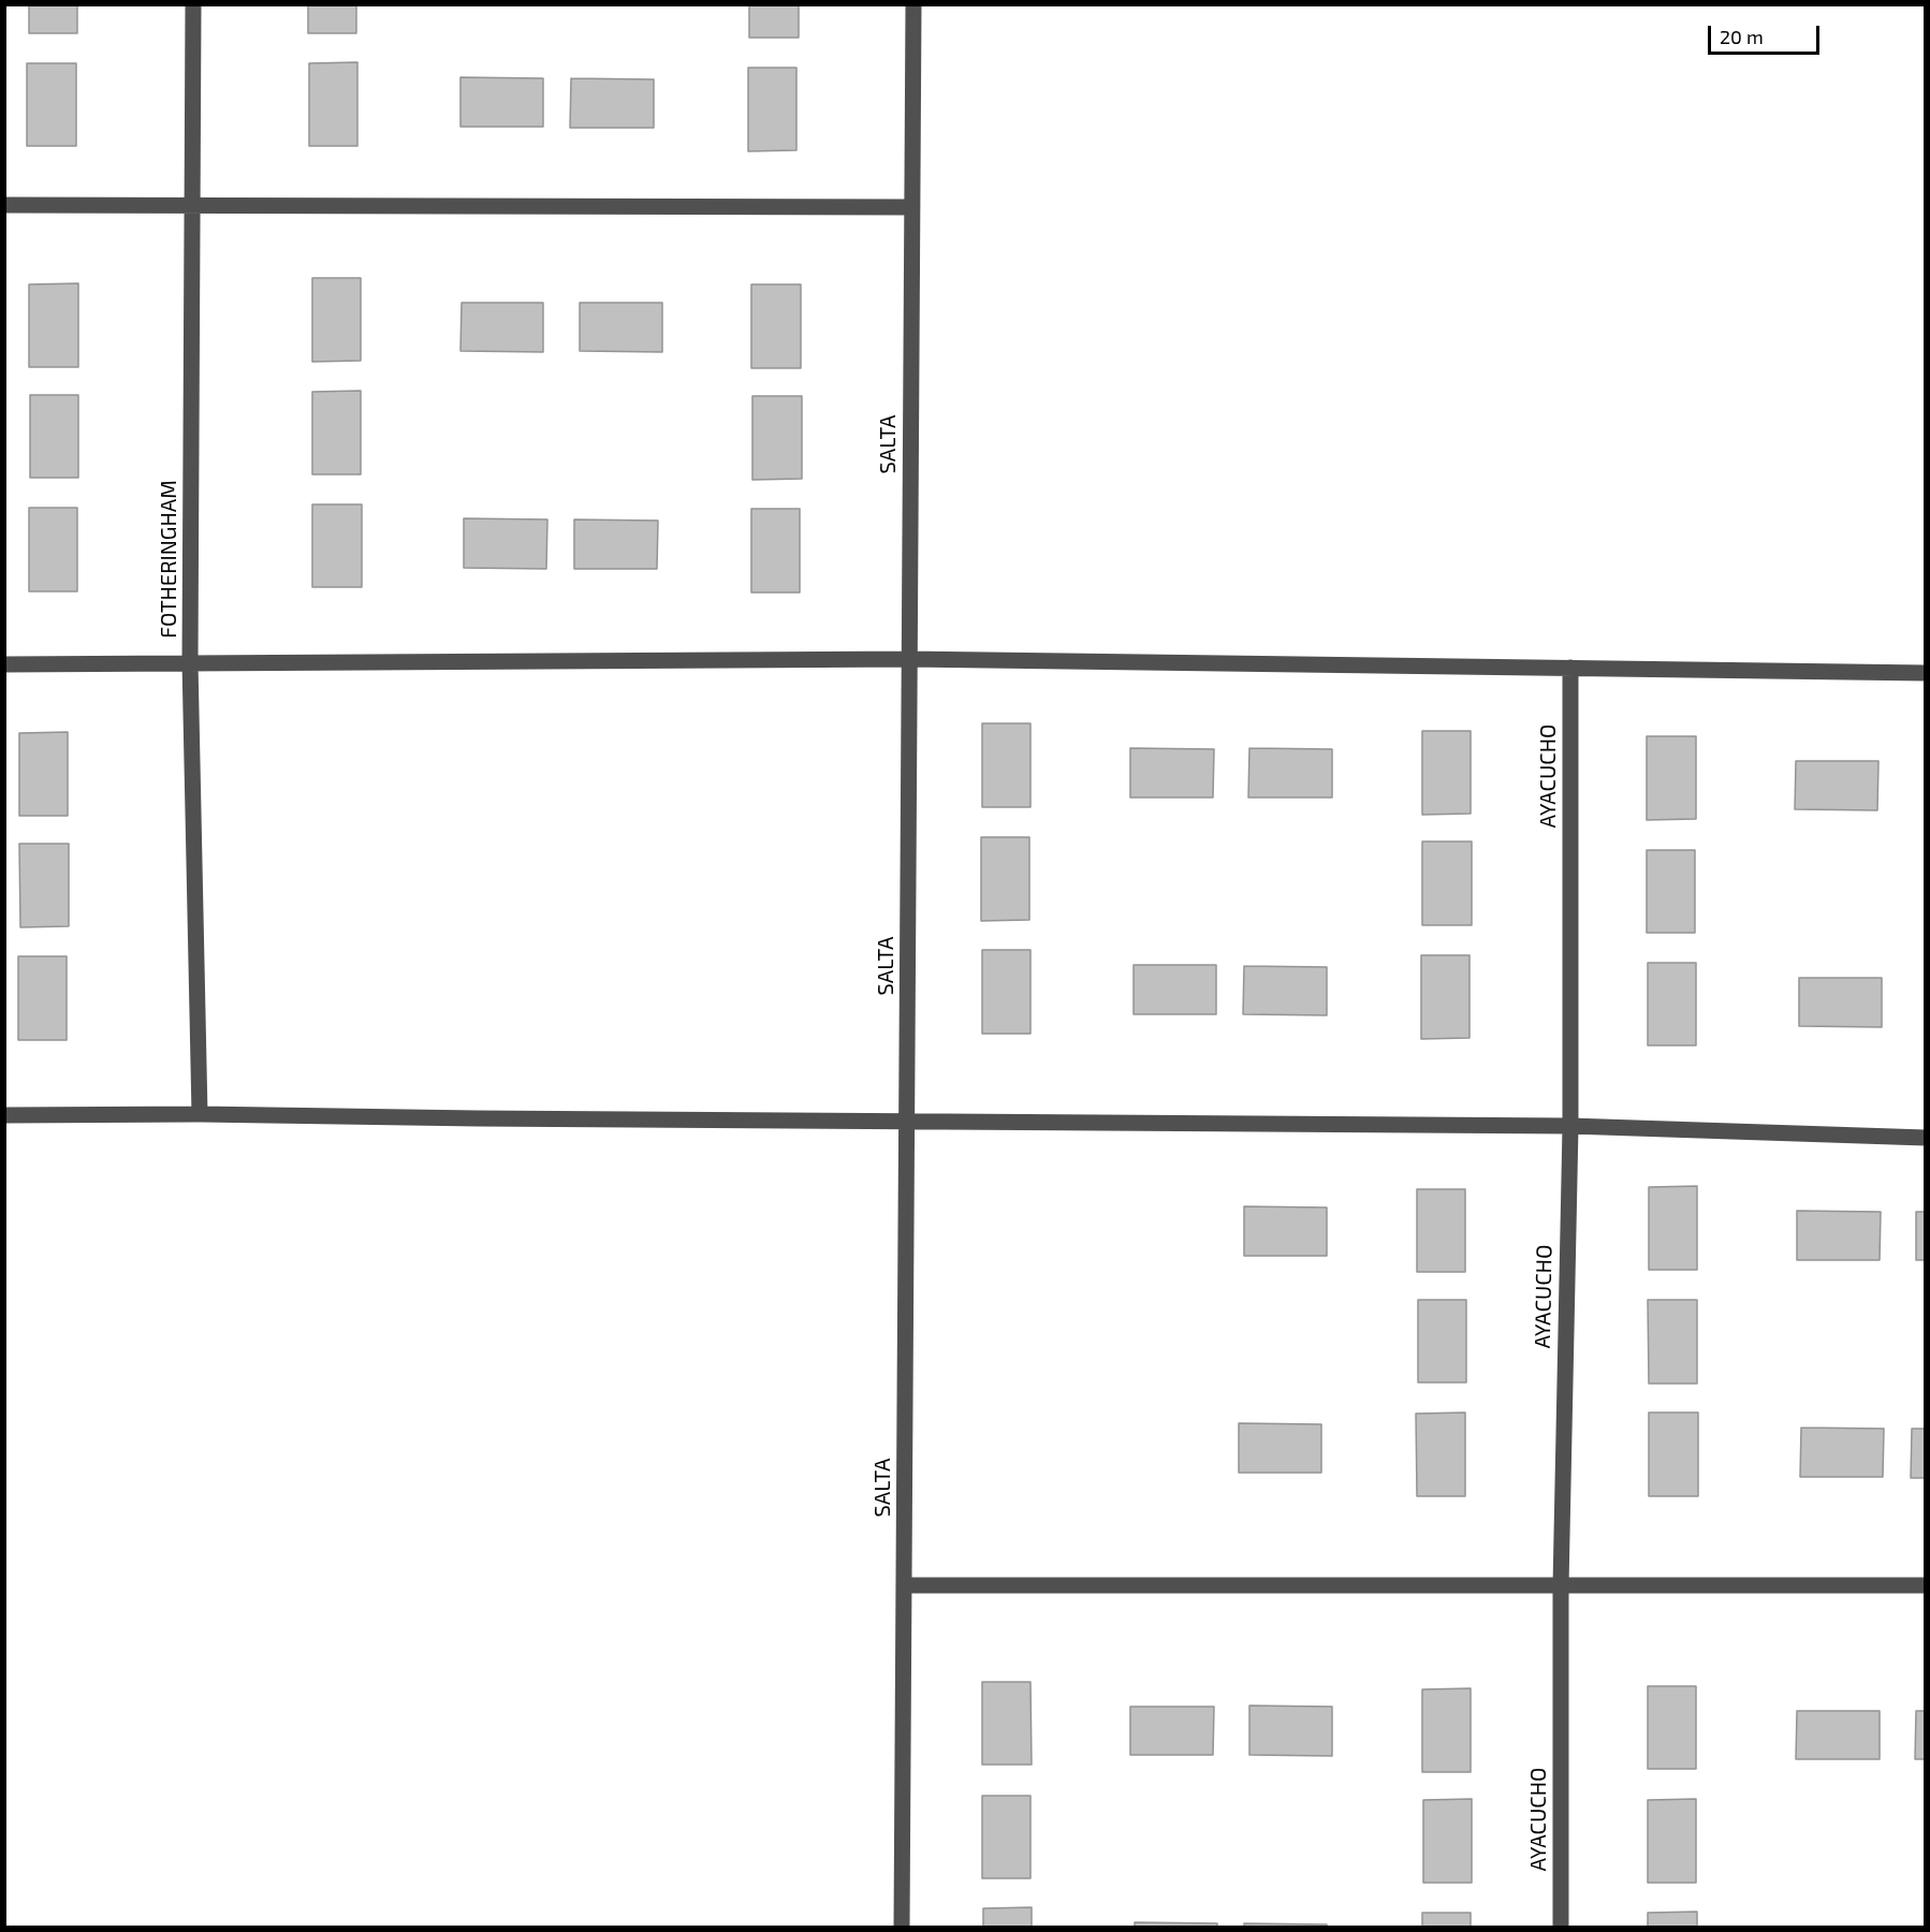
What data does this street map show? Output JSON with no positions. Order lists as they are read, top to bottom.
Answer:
{
  "streets": {
    "street": ["SALTA", "FOTHERINGHAM", "AYACUCHO"]
  },
  "scale_bar": "20 m"
}
